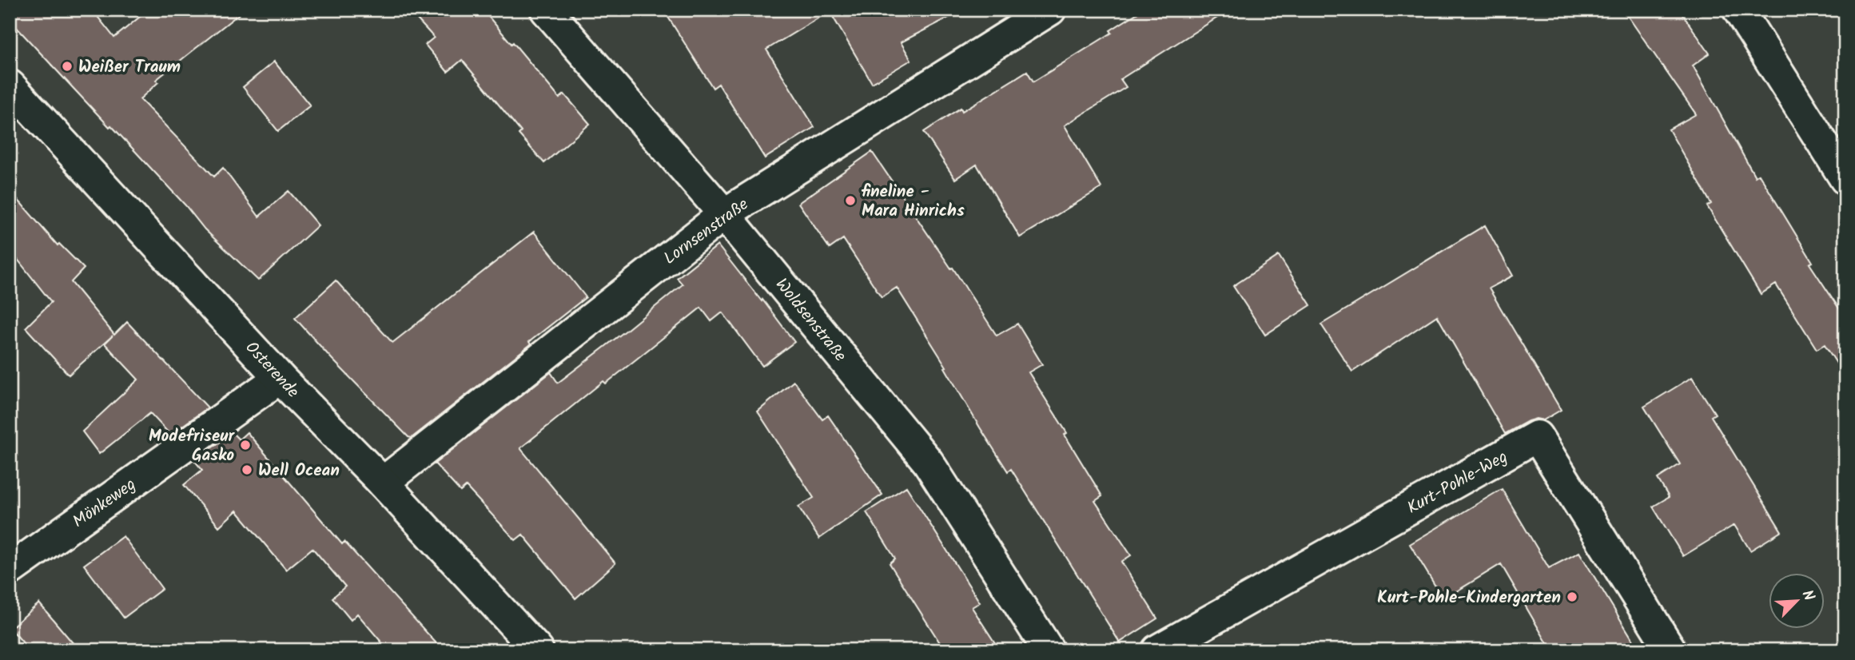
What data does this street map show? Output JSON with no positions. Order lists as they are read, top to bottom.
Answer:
{
  "streets": {
    "street": [
      "Lornsenstraße",
      "Woldsenstraße",
      "Osterende",
      "Kurt-Pohle-Weg",
      "Mönkeweg"
    ]
  },
  "crossings": [
    ["Lornsenstraße", "Woldsenstraße"],
    ["Lornsenstraße", "Osterende"],
    ["Osterende", "Mönkeweg"]
  ],
  "places": [
    "Weißer Traum",
    "fineline - Mara Hinrichs",
    "Modefriseur Gasko",
    "Well Ocean",
    "Kurt-Pohle-Kindergarten"
  ],
  "north": "top right"
}
